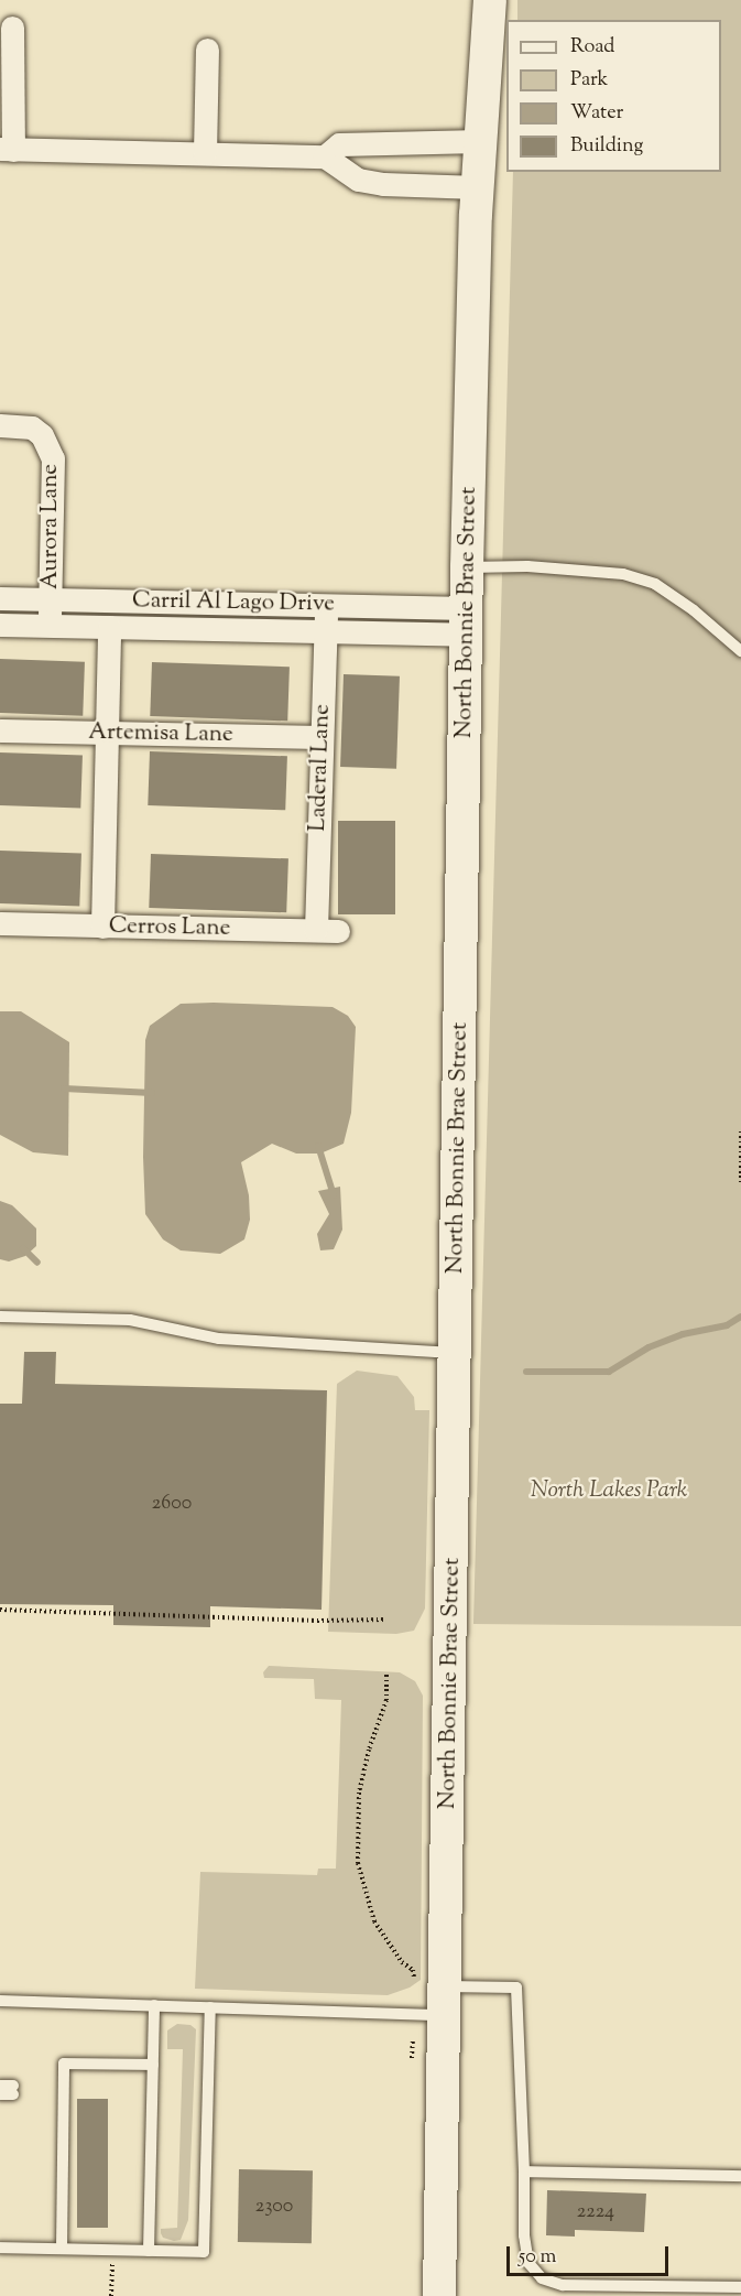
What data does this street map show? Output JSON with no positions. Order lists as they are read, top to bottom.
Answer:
{
  "streets": {
    "main road": ["North Bonnie Brae Street"],
    "street": [
      "Aurora Lane",
      "Carril Al Lago Drive",
      "Artemisa Lane",
      "Laderal Lane",
      "Cerros Lane"
    ]
  },
  "crossings": [
    ["Aurora Lane", "Carril Al Lago Drive"],
    ["Carril Al Lago Drive", "North Bonnie Brae Street"],
    ["Carril Al Lago Drive", "Laderal Lane"],
    ["Artemisa Lane", "Laderal Lane"],
    ["Laderal Lane", "Cerros Lane"]
  ],
  "parks": ["North Lakes Park"],
  "house_numbers": ["2600", "2300", "2224"],
  "legend": [
    "Road",
    "Park",
    "Water",
    "Building"
  ],
  "scale_bar": "50 m"
}
